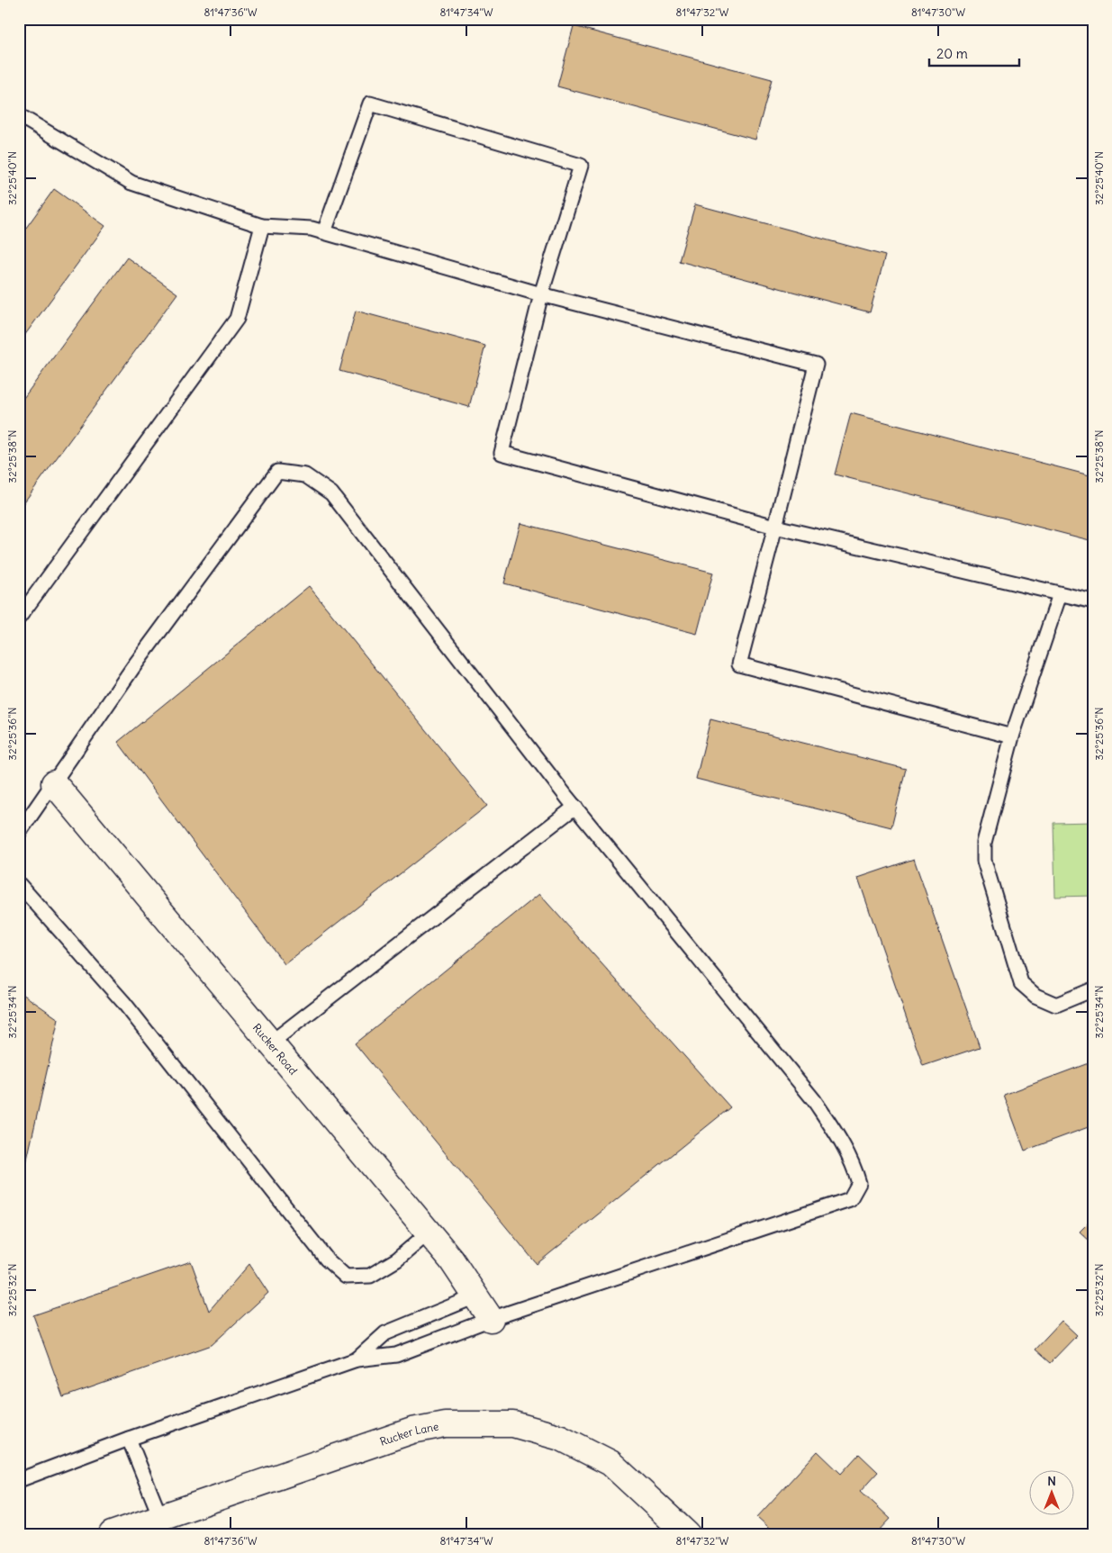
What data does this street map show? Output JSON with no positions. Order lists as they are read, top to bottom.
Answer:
{
  "streets": {
    "street": ["Rucker Road", "Rucker Lane"]
  },
  "scale_bar": "20 m",
  "north": "top",
  "coordinates": [
    "81°47'36\"W",
    "81°47'34\"W",
    "81°47'32\"W",
    "81°47'30\"W",
    "32°25'40\"N",
    "32°25'38\"N",
    "32°25'36\"N",
    "32°25'34\"N",
    "32°25'32\"N"
  ]
}
